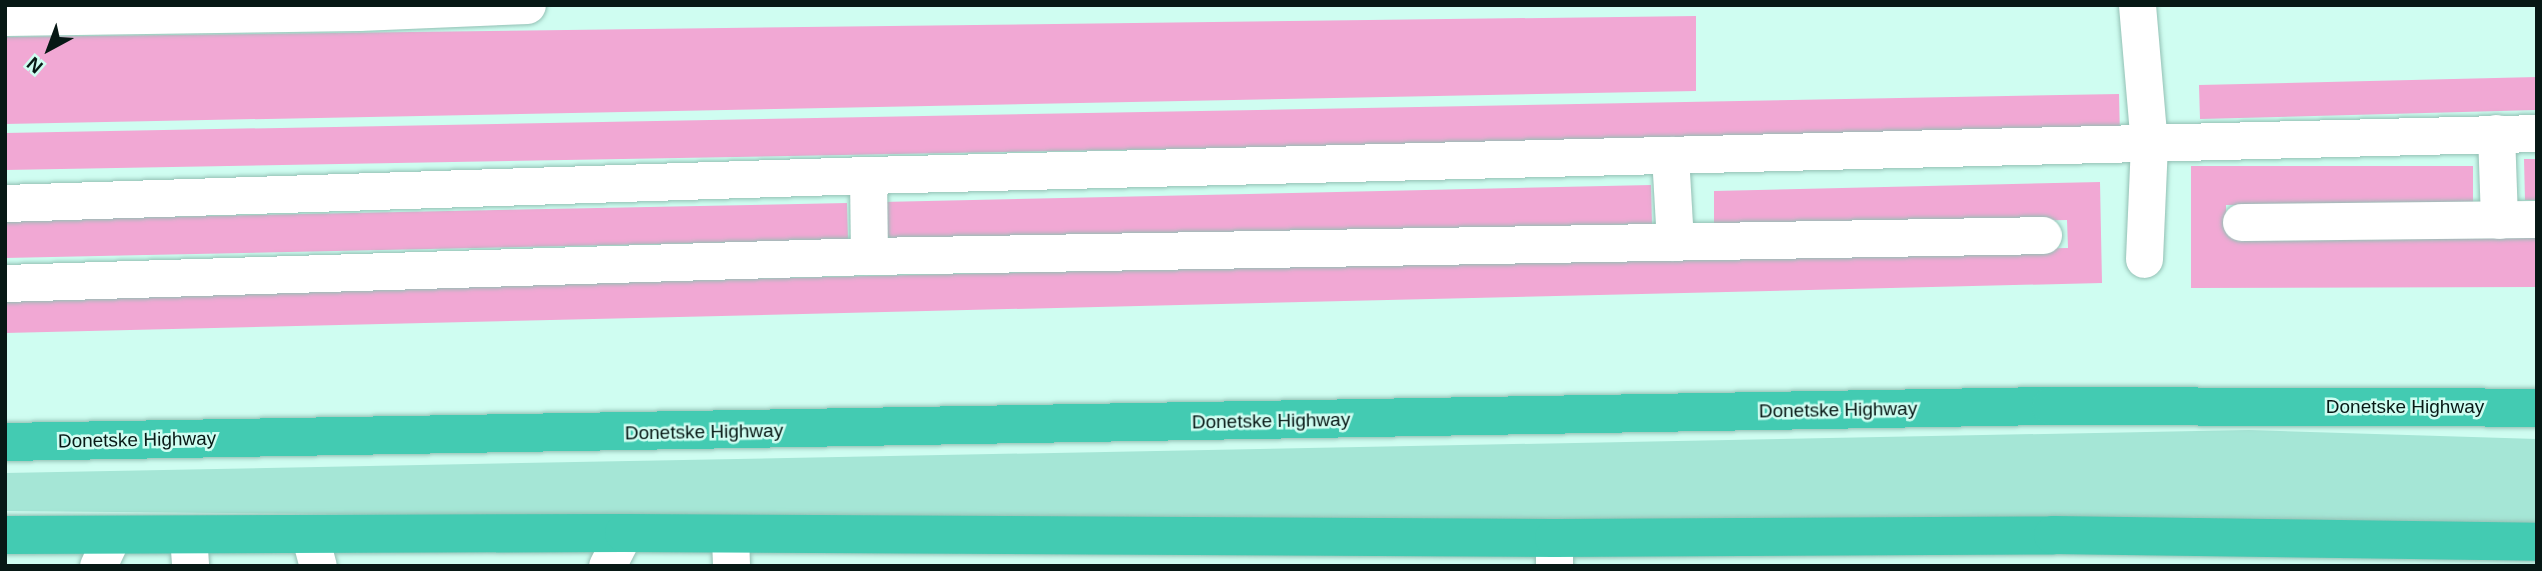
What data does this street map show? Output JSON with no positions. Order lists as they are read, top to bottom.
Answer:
{
  "streets": {
    "highway": ["Donetske Highway"]
  },
  "north": "bottom left"
}
